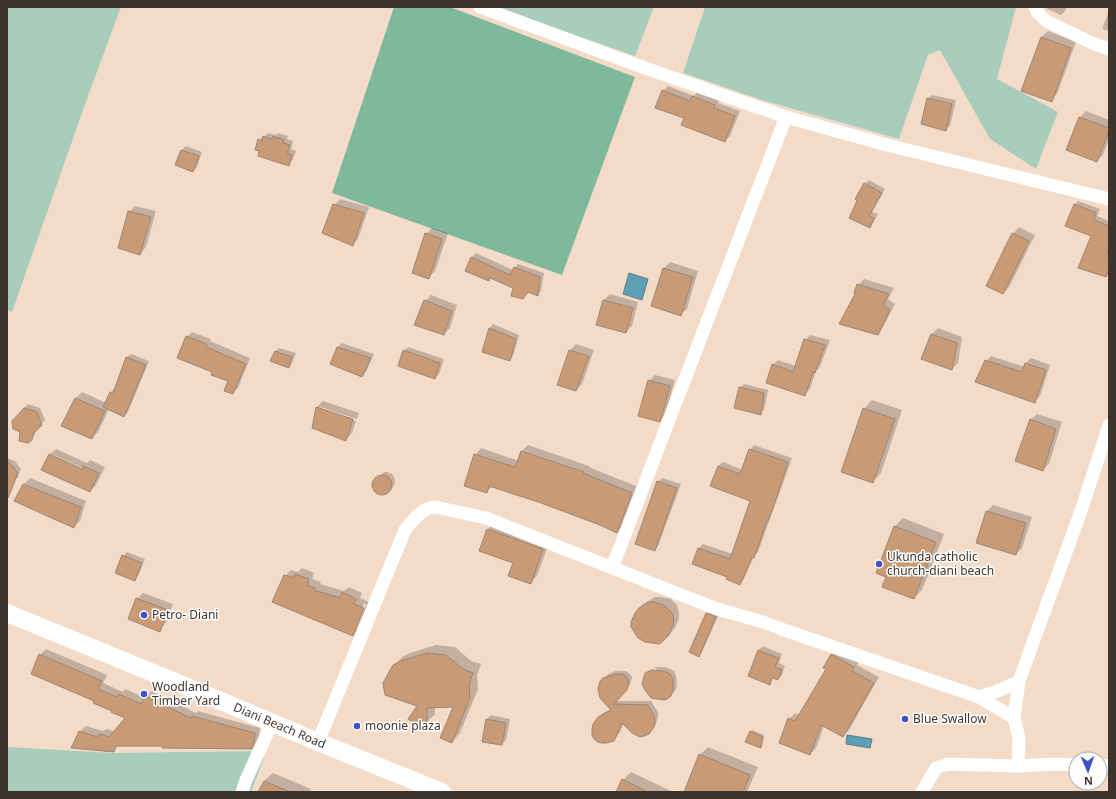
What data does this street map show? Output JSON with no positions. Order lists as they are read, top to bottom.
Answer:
{
  "streets": {
    "main road": ["Diani Beach Road"]
  },
  "places": [
    "Ukunda catholic church-diani beach",
    "Petro- Diani",
    "Woodland Timber Yard",
    "Blue Swallow",
    "moonie plaza"
  ],
  "north": "bottom"
}
